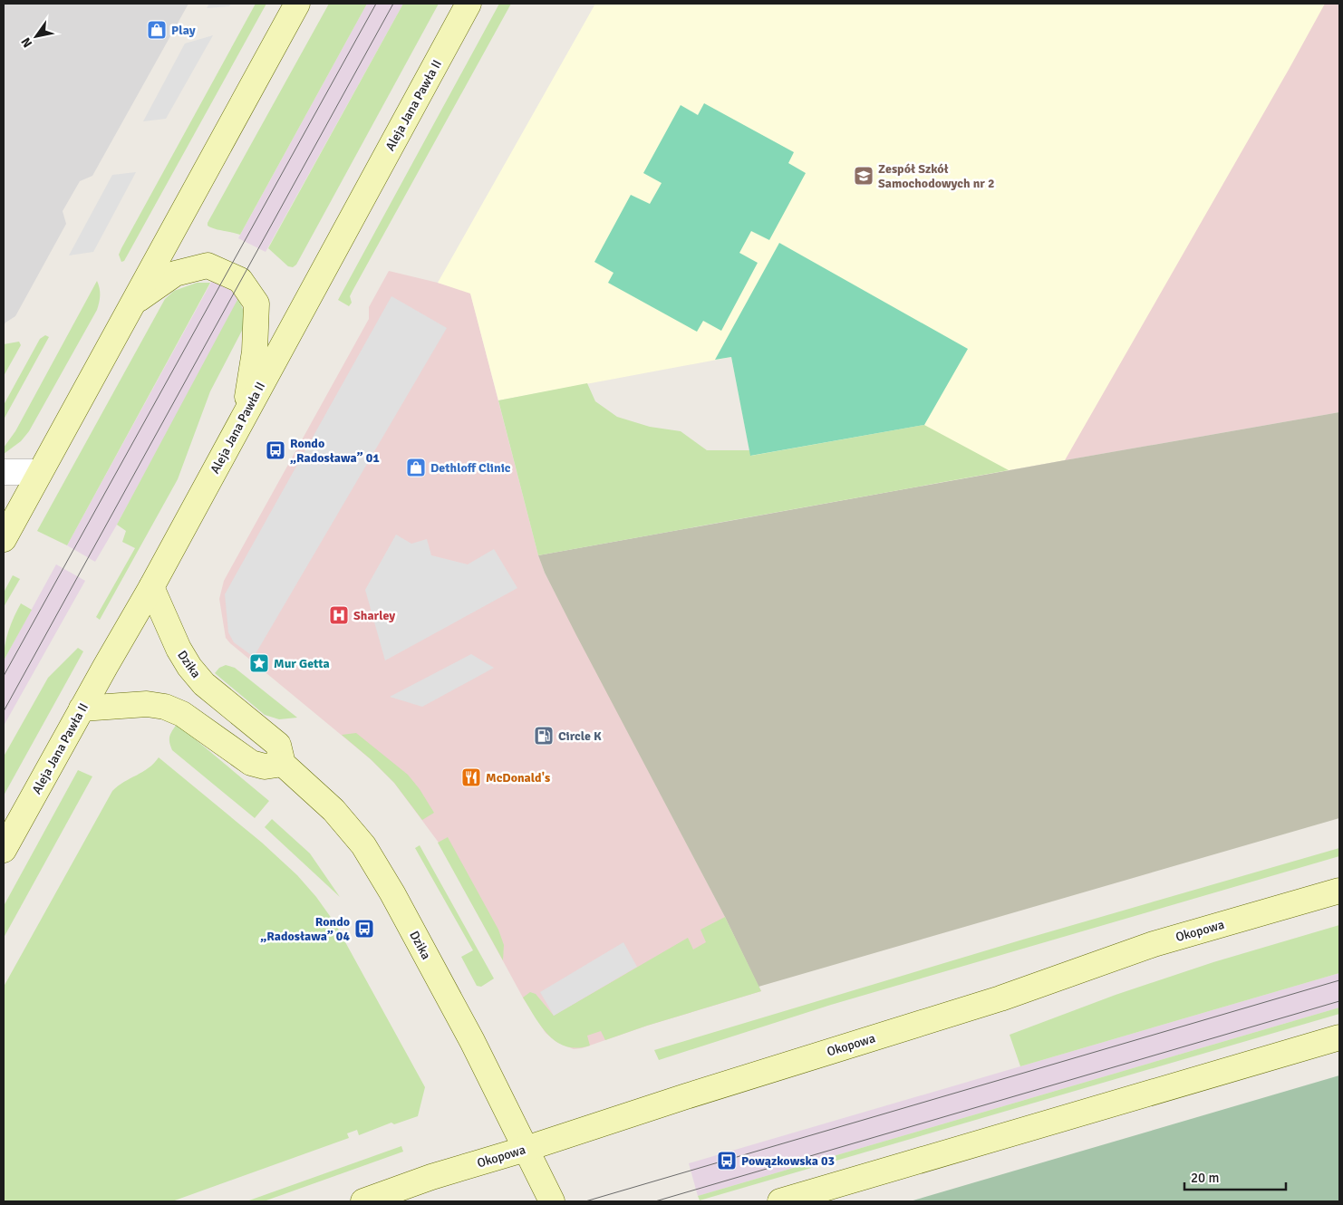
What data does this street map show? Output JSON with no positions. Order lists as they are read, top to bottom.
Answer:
{
  "streets": {
    "main road": ["Aleja Jana Pawła II", "Dzika", "Okopowa"]
  },
  "crossings": [
    ["Aleja Jana Pawła II", "Dzika"],
    ["Dzika", "Okopowa"]
  ],
  "places": {
    "shop": ["Play", "Dethloff Clinic"],
    "school or university": ["Zespół Szkół Samochodowych nr 2"],
    "bus stop": ["Rondo „Radosława” 01", "Rondo „Radosława” 04", "Powązkowska 03"],
    "hospital": ["Sharley"],
    "place": ["Mur Getta"],
    "fuel station": ["Circle K"],
    "restaurant": ["McDonald's"]
  },
  "scale_bar": "20 m",
  "north": "bottom left"
}
